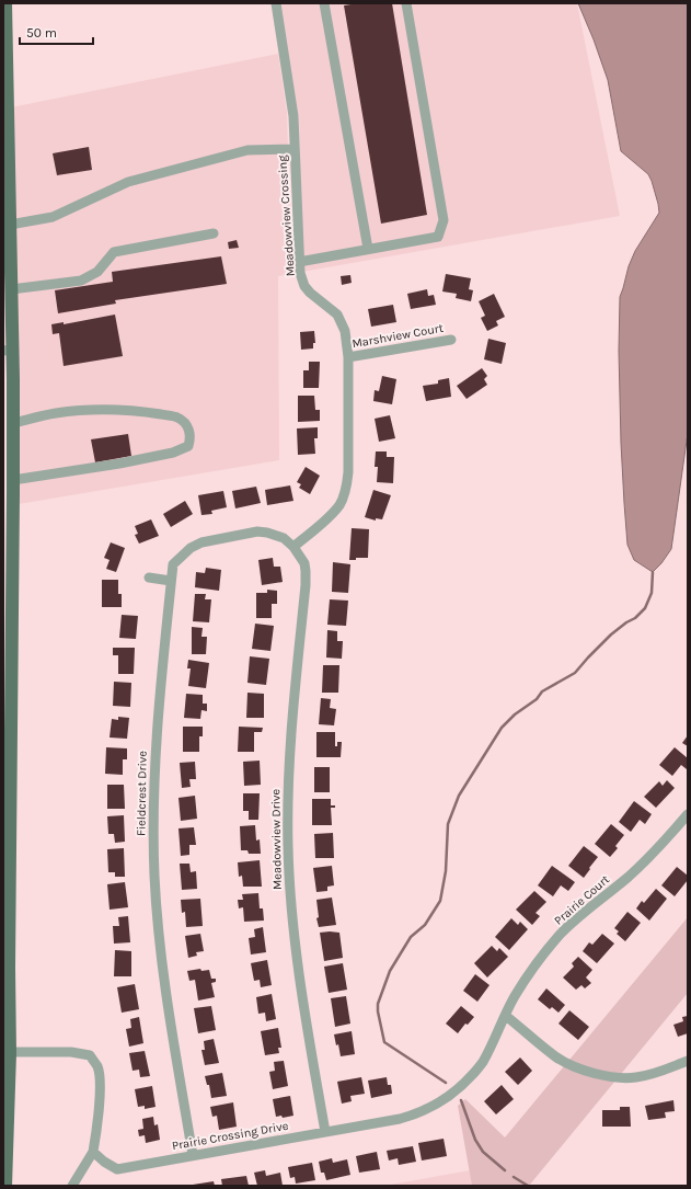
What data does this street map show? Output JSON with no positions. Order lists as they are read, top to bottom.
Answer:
{
  "streets": {
    "street": [
      "Meadowview Crossing",
      "Marshview Court",
      "Fieldcrest Drive",
      "Meadowview Drive",
      "Prairie Court",
      "Prairie Crossing Drive"
    ]
  },
  "crossings": [
    ["Meadowview Crossing", "Marshview Court"],
    ["Meadowview Crossing", "Fieldcrest Drive"],
    ["Meadowview Crossing", "Meadowview Drive"],
    ["Fieldcrest Drive", "Meadowview Drive"],
    ["Fieldcrest Drive", "Prairie Crossing Drive"],
    ["Meadowview Drive", "Prairie Crossing Drive"],
    ["Prairie Court", "Prairie Crossing Drive"]
  ],
  "scale_bar": "50 m"
}
